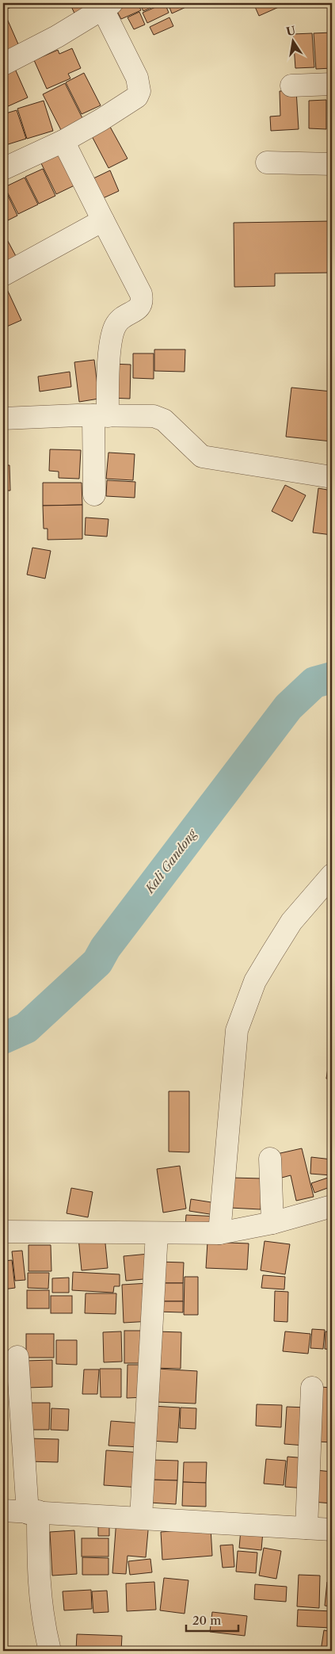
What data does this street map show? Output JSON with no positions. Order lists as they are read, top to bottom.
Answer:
{
  "water": ["Kali Gandong"],
  "scale_bar": "20 m",
  "north": "top"
}
